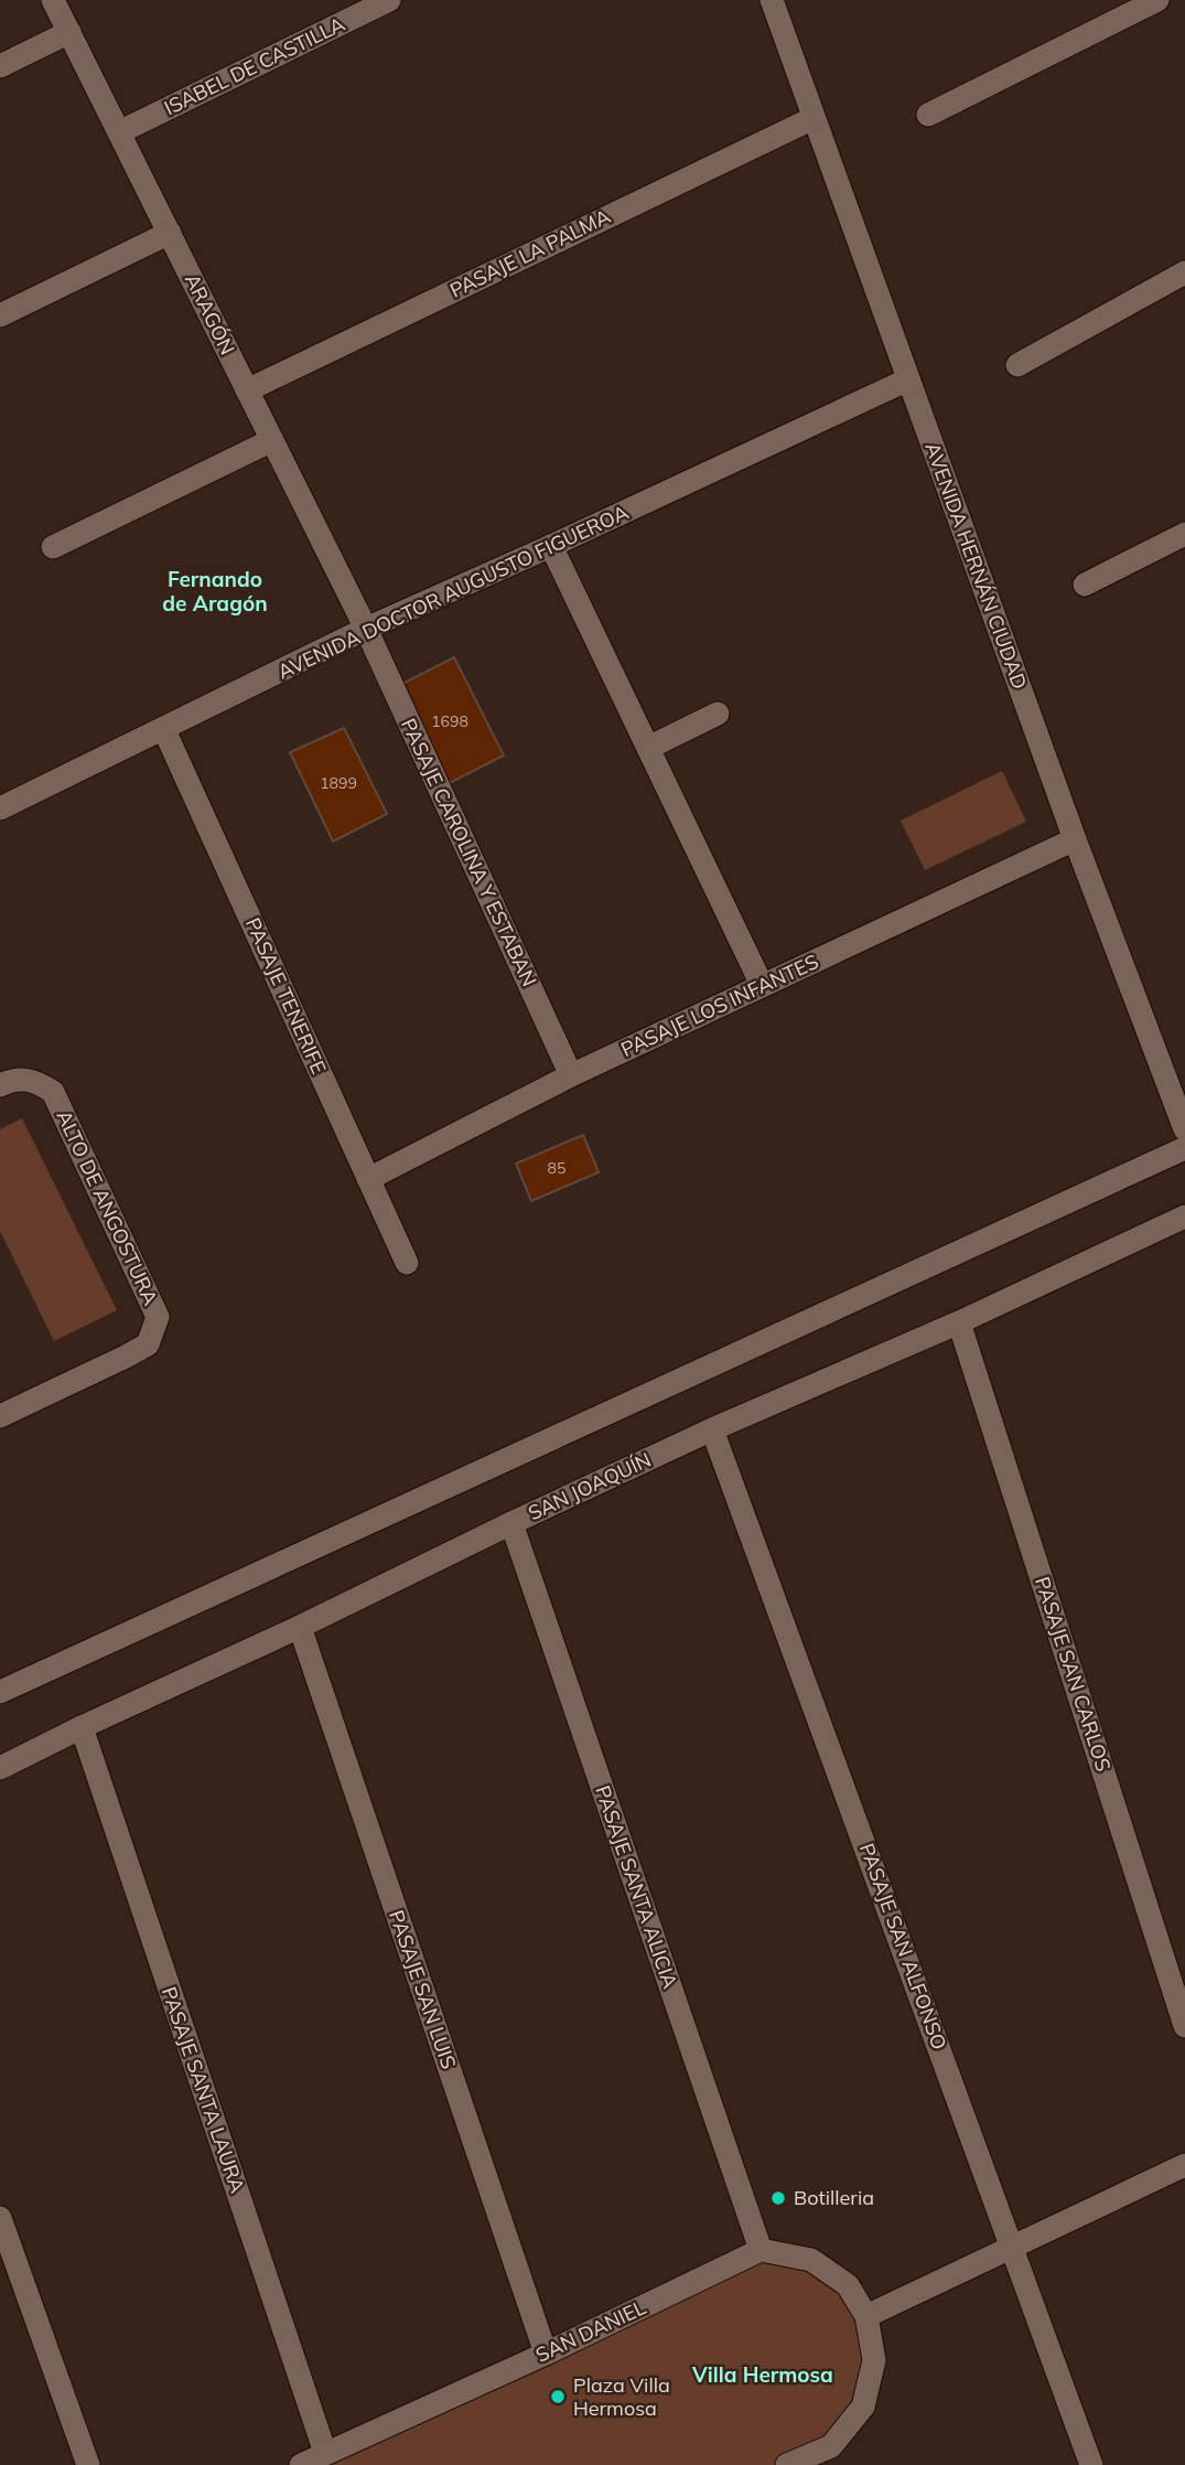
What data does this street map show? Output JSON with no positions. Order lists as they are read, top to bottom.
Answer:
{
  "streets": {
    "street": [
      "ISABEL DE CASTILLA",
      "PASAJE LA PALMA",
      "ARAGÓN",
      "AVENIDA HERNÁN CIUDAD",
      "AVENIDA DOCTOR AUGUSTO FIGUEROA",
      "PASAJE CAROLINA Y ESTABAN",
      "PASAJE TENERIFE",
      "PASAJE LOS INFANTES",
      "ALTO DE ANGOSTURA",
      "SAN JOAQUÍN",
      "PASAJE SAN CARLOS",
      "PASAJE SANTA ALICIA",
      "PASAJE SAN ALFONSO",
      "PASAJE SAN LUIS",
      "PASAJE SANTA LAURA",
      "SAN DANIEL"
    ]
  },
  "crossings": [
    ["ISABEL DE CASTILLA", "ARAGÓN"],
    ["PASAJE LA PALMA", "ARAGÓN"],
    ["PASAJE LA PALMA", "AVENIDA HERNÁN CIUDAD"],
    ["ARAGÓN", "AVENIDA DOCTOR AUGUSTO FIGUEROA"],
    ["ARAGÓN", "PASAJE CAROLINA Y ESTABAN"],
    ["AVENIDA HERNÁN CIUDAD", "AVENIDA DOCTOR AUGUSTO FIGUEROA"],
    ["AVENIDA HERNÁN CIUDAD", "PASAJE LOS INFANTES"],
    ["AVENIDA DOCTOR AUGUSTO FIGUEROA", "PASAJE CAROLINA Y ESTABAN"],
    ["AVENIDA DOCTOR AUGUSTO FIGUEROA", "PASAJE TENERIFE"],
    ["PASAJE CAROLINA Y ESTABAN", "PASAJE LOS INFANTES"],
    ["PASAJE TENERIFE", "PASAJE LOS INFANTES"],
    ["SAN JOAQUÍN", "PASAJE SAN CARLOS"],
    ["SAN JOAQUÍN", "PASAJE SANTA ALICIA"],
    ["SAN JOAQUÍN", "PASAJE SAN ALFONSO"],
    ["SAN JOAQUÍN", "PASAJE SAN LUIS"],
    ["SAN JOAQUÍN", "PASAJE SANTA LAURA"],
    ["PASAJE SANTA ALICIA", "SAN DANIEL"],
    ["PASAJE SAN LUIS", "SAN DANIEL"],
    ["PASAJE SANTA LAURA", "SAN DANIEL"]
  ],
  "districts": ["Fernando de Aragón", "Villa Hermosa"],
  "places": ["Botilleria", "Plaza Villa Hermosa"],
  "house_numbers": ["1698", "1899", "85"]
}
